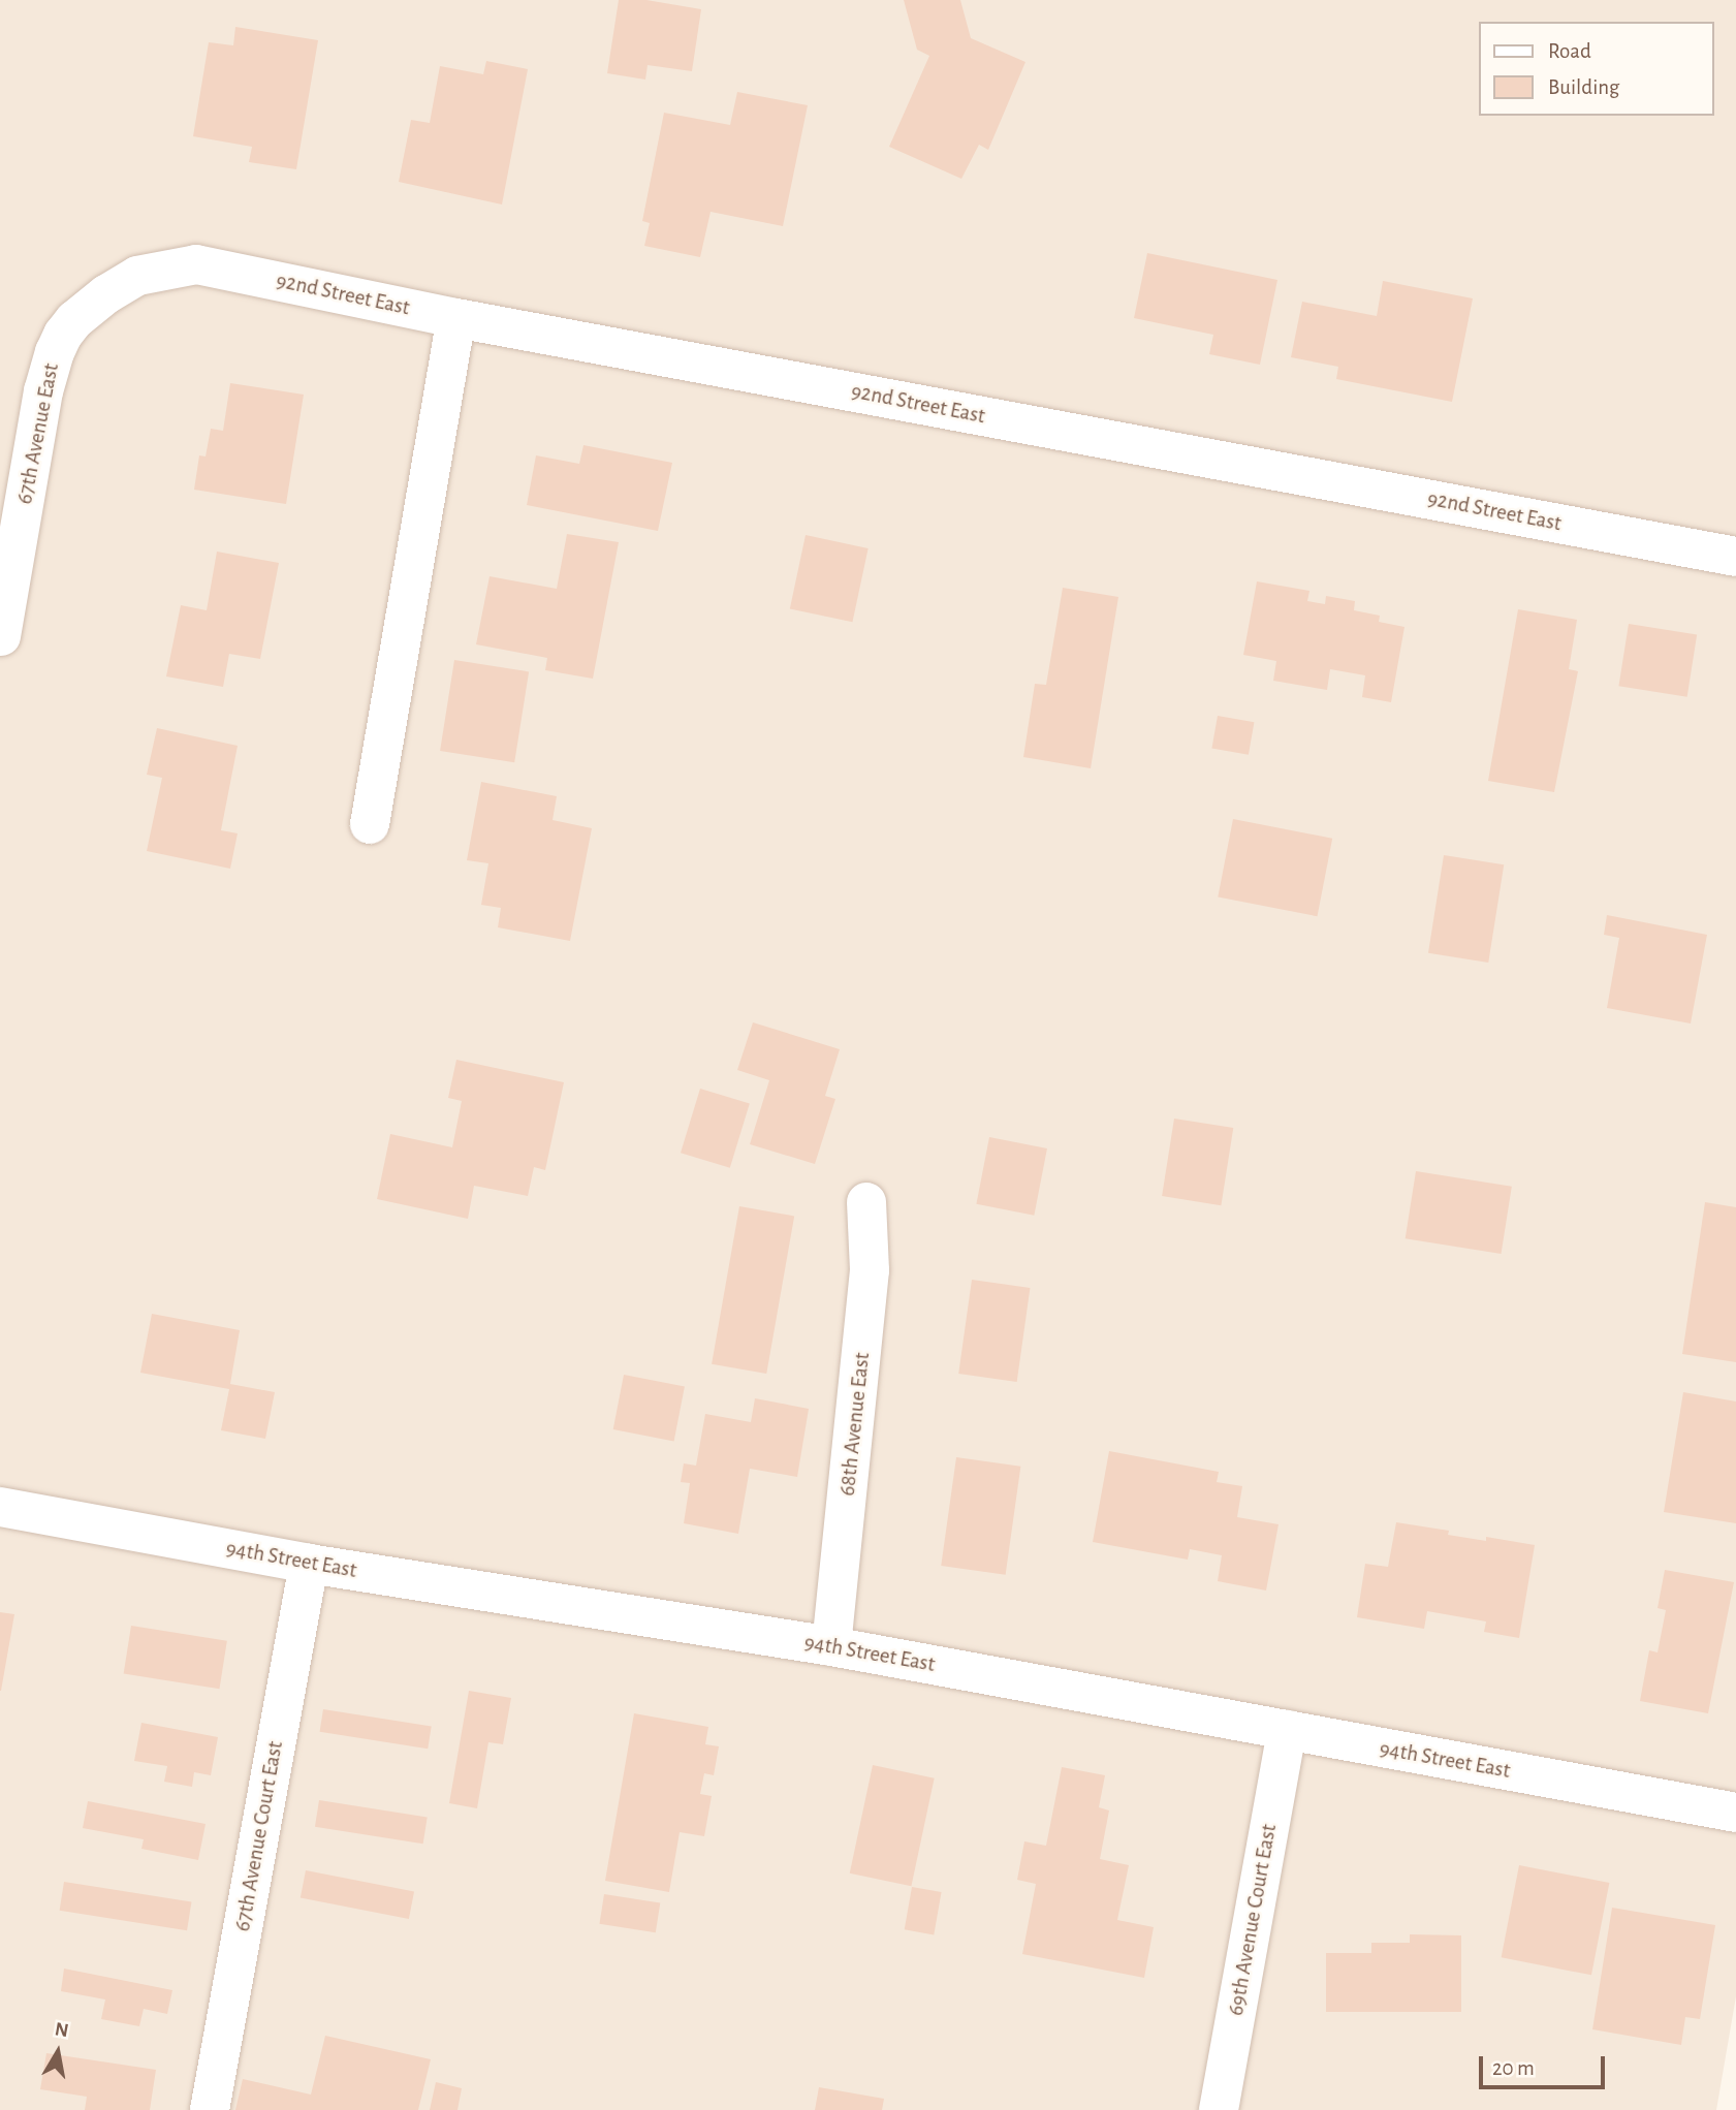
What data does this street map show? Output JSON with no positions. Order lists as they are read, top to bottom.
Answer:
{
  "streets": {
    "street": [
      "92nd Street East",
      "67th Avenue East",
      "68th Avenue East",
      "94th Street East",
      "67th Avenue Court East",
      "69th Avenue Court East"
    ]
  },
  "crossings": [
    ["92nd Street East", "67th Avenue East"],
    ["68th Avenue East", "94th Street East"],
    ["94th Street East", "67th Avenue Court East"],
    ["94th Street East", "69th Avenue Court East"]
  ],
  "legend": ["Road", "Building"],
  "scale_bar": "20 m",
  "north": "top"
}
